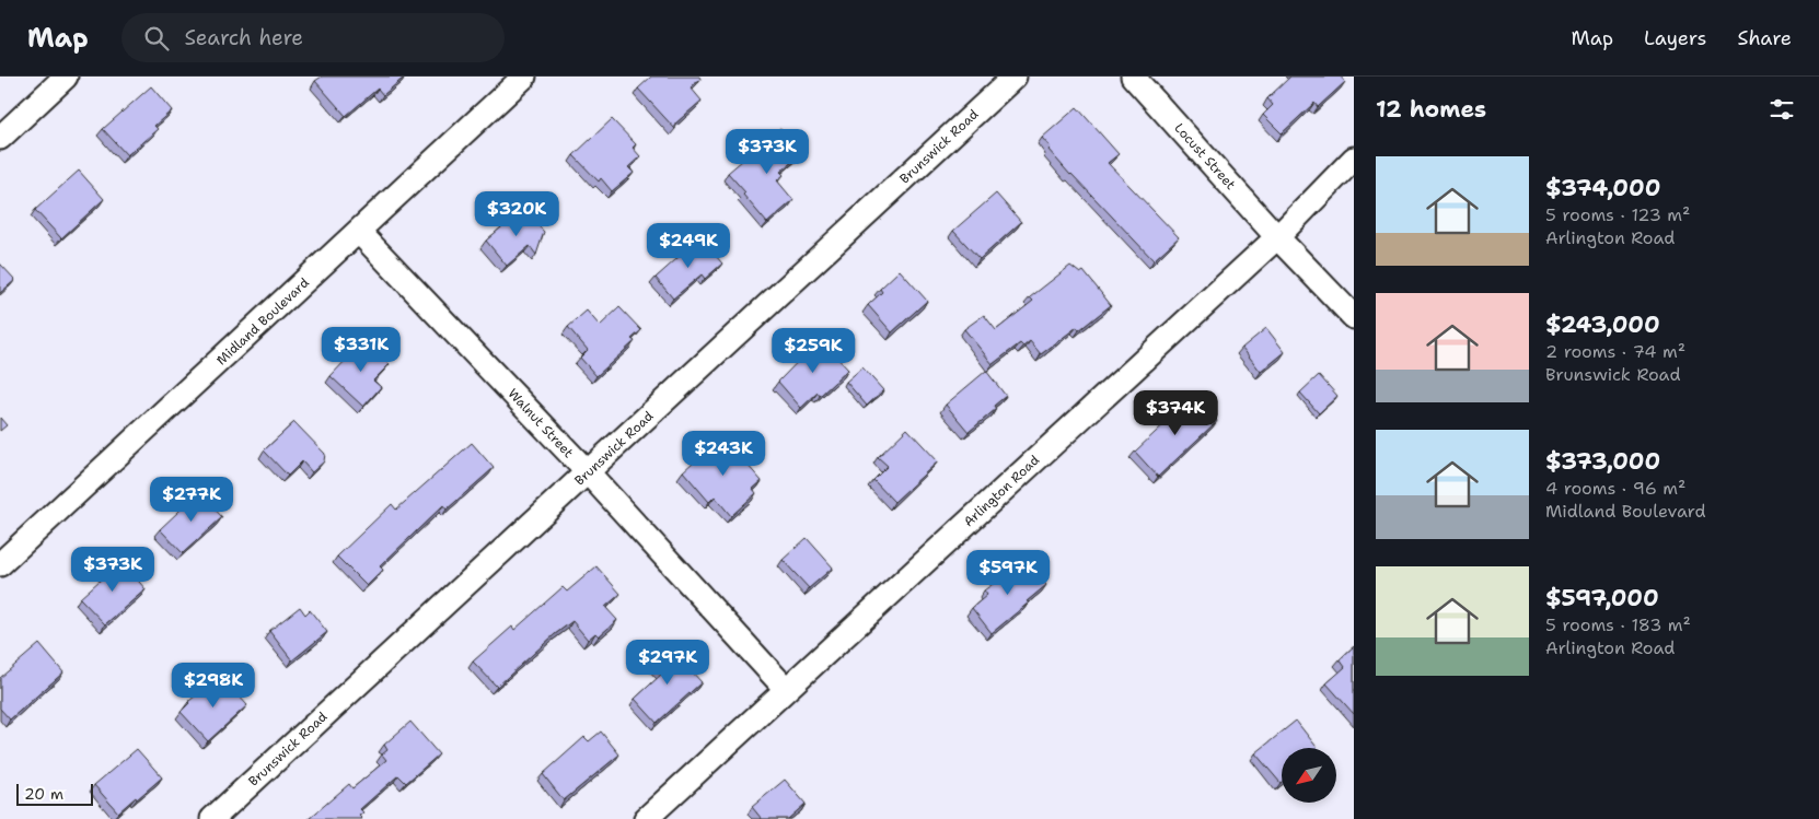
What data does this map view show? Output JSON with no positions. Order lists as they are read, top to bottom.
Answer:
{
  "streets": {
    "street": [
      "Brunswick Road",
      "Locust Street",
      "Midland Boulevard",
      "Walnut Street",
      "Arlington Road"
    ]
  },
  "crossings": [
    ["Brunswick Road", "Walnut Street"],
    ["Locust Street", "Arlington Road"],
    ["Midland Boulevard", "Walnut Street"],
    ["Walnut Street", "Arlington Road"]
  ],
  "scale_bar": "20 m",
  "north": "bottom left",
  "page": {
    "header": "Map",
    "search": "Search here",
    "nav": ["Map", "Layers", "Share"],
    "heading": "12 homes",
    "price": [
      "$373K",
      "$320K",
      "$249K",
      "$331K",
      "$259K",
      "$374K",
      "$243K",
      "$277K",
      "$373K",
      "$597K",
      "$297K",
      "$298K"
    ],
    "list": [
      {
        "name": "$374,000",
        "note": "5 rooms · 123 m² · Arlington Road"
      },
      {
        "name": "$243,000",
        "note": "2 rooms · 74 m² · Brunswick Road"
      },
      {
        "name": "$373,000",
        "note": "4 rooms · 96 m² · Midland Boulevard"
      },
      {
        "name": "$597,000",
        "note": "5 rooms · 183 m² · Arlington Road"
      }
    ],
    "scale": "20 m"
  }
}
